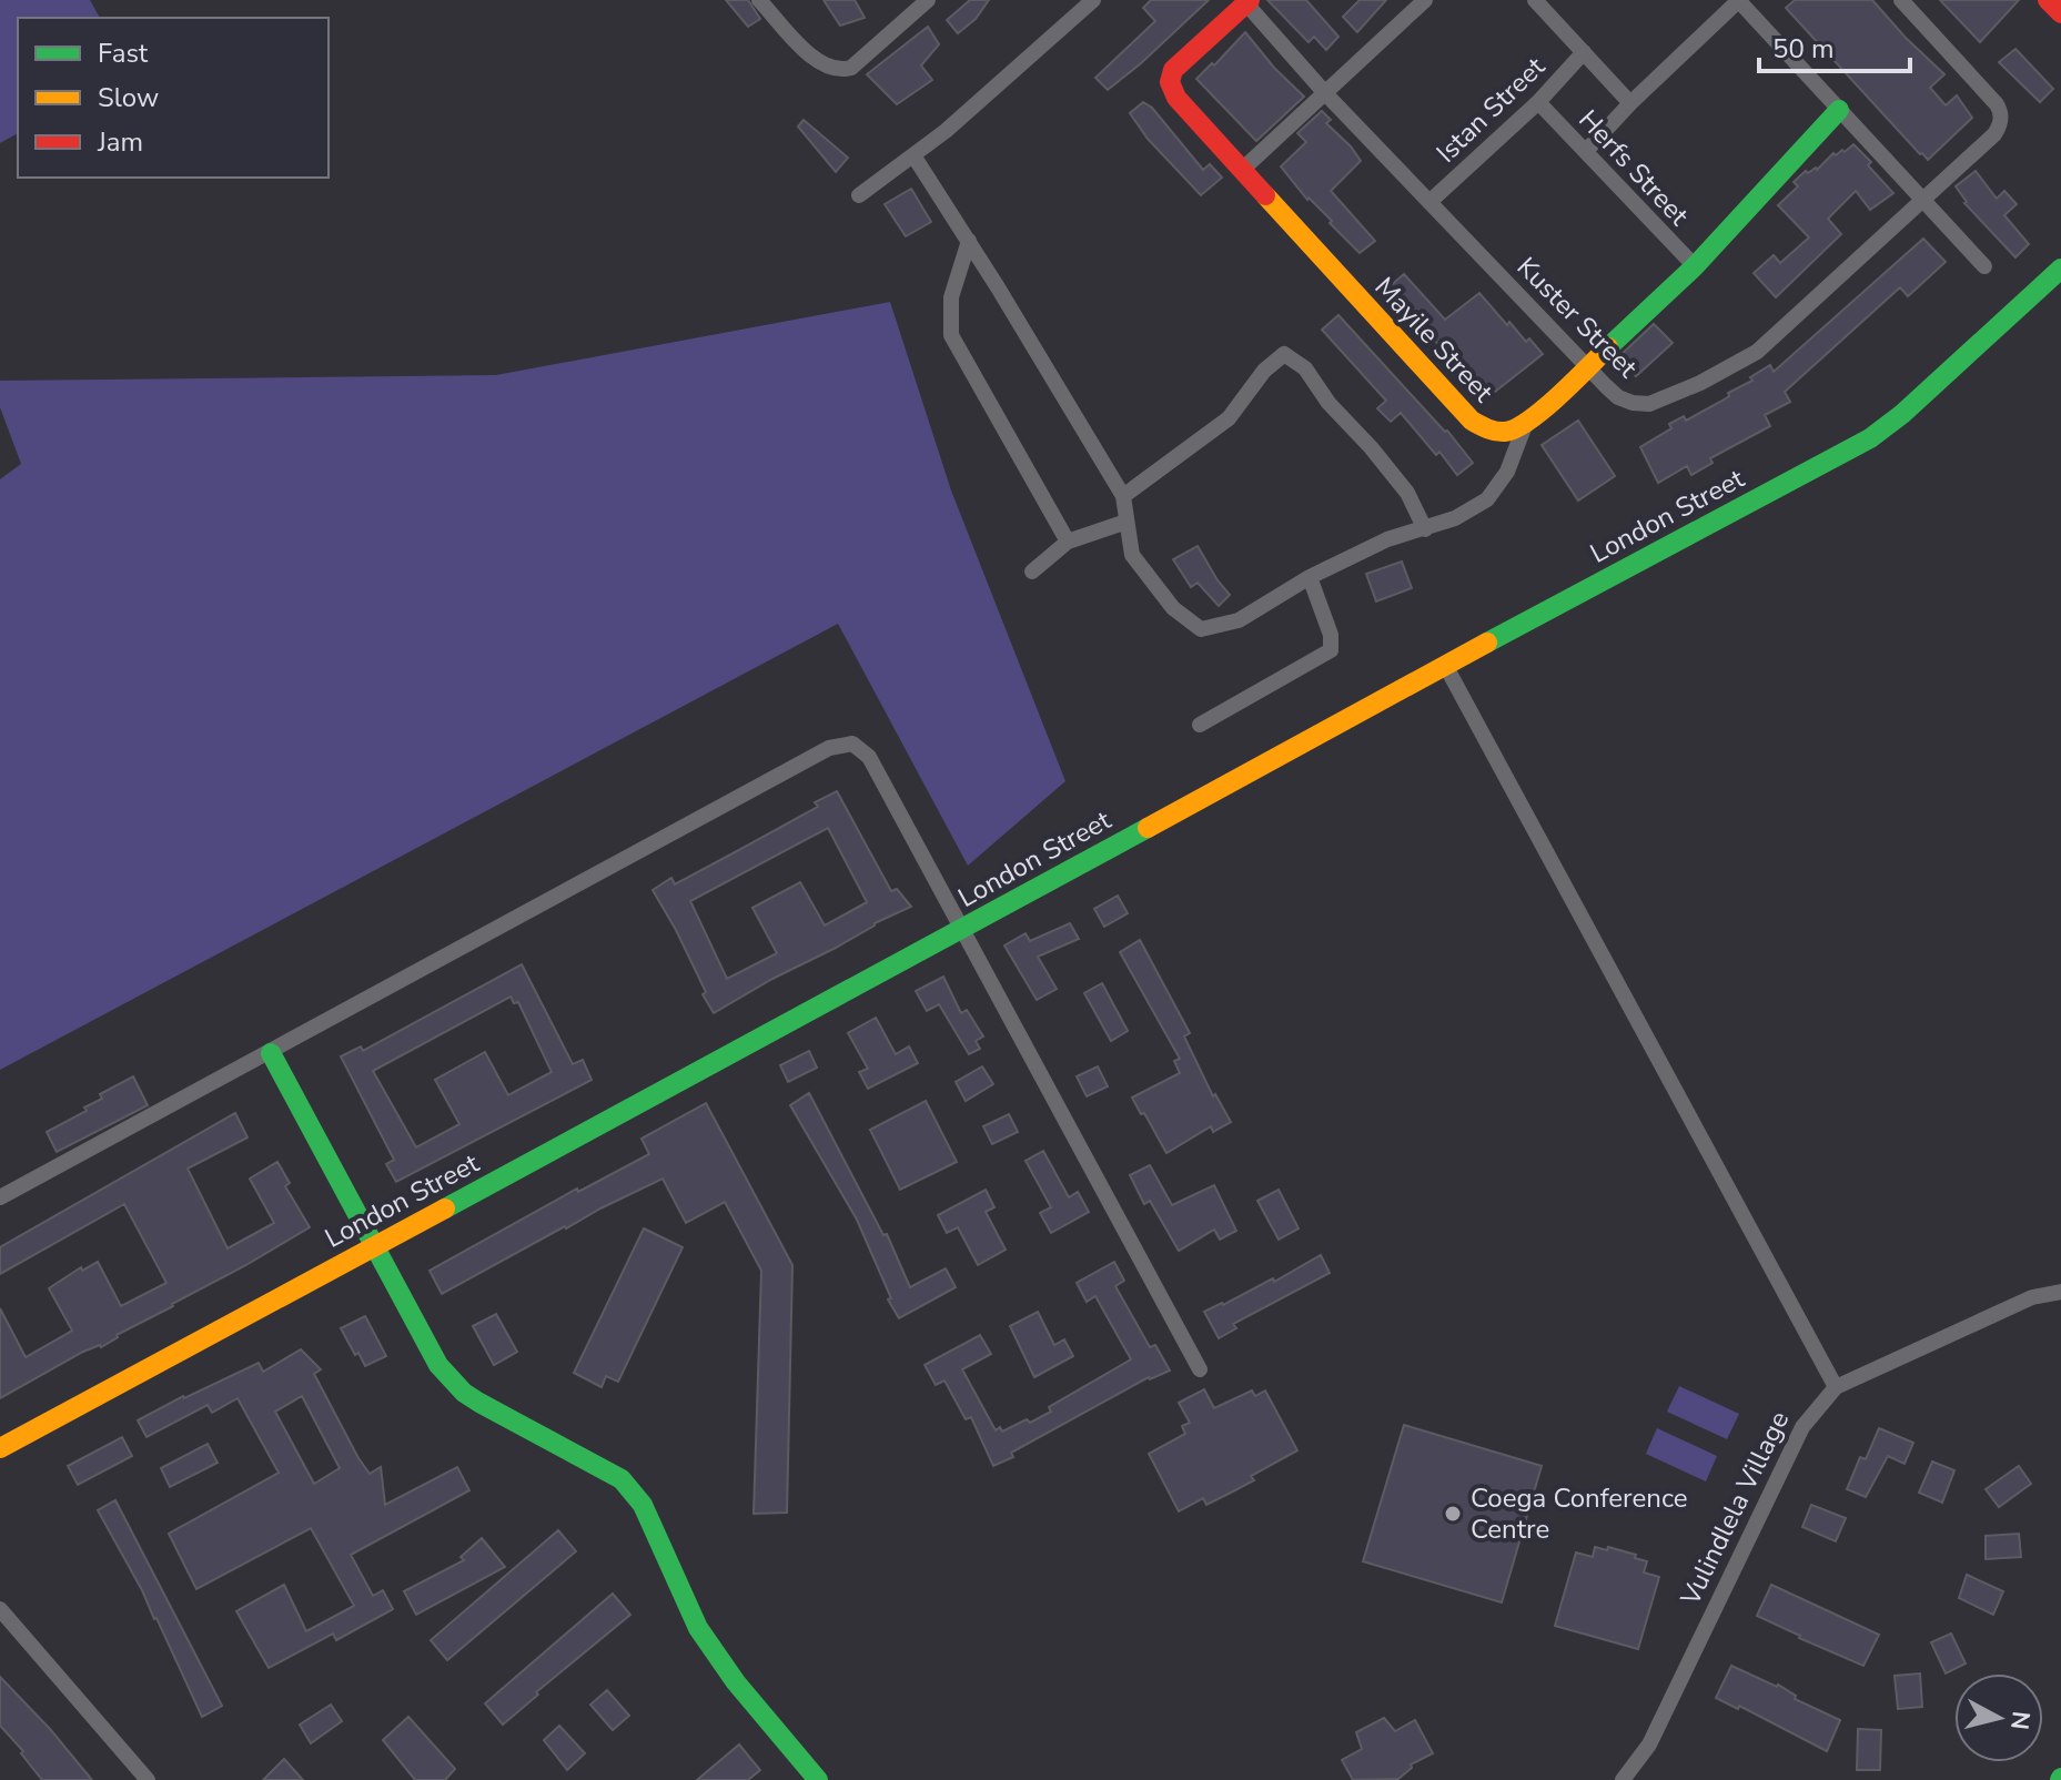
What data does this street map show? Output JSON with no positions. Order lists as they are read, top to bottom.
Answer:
{
  "streets": {
    "street": [
      "Istan Street",
      "Herfs Street",
      "Kuster Street",
      "Mayile Street",
      "London Street",
      "Vulindlela Village"
    ]
  },
  "crossings": [
    ["Istan Street", "Herfs Street"],
    ["Istan Street", "Kuster Street"],
    ["Kuster Street", "Mayile Street"]
  ],
  "places": ["Coega Conference Centre"],
  "legend": ["Fast", "Slow", "Jam"],
  "scale_bar": "50 m",
  "north": "right"
}
